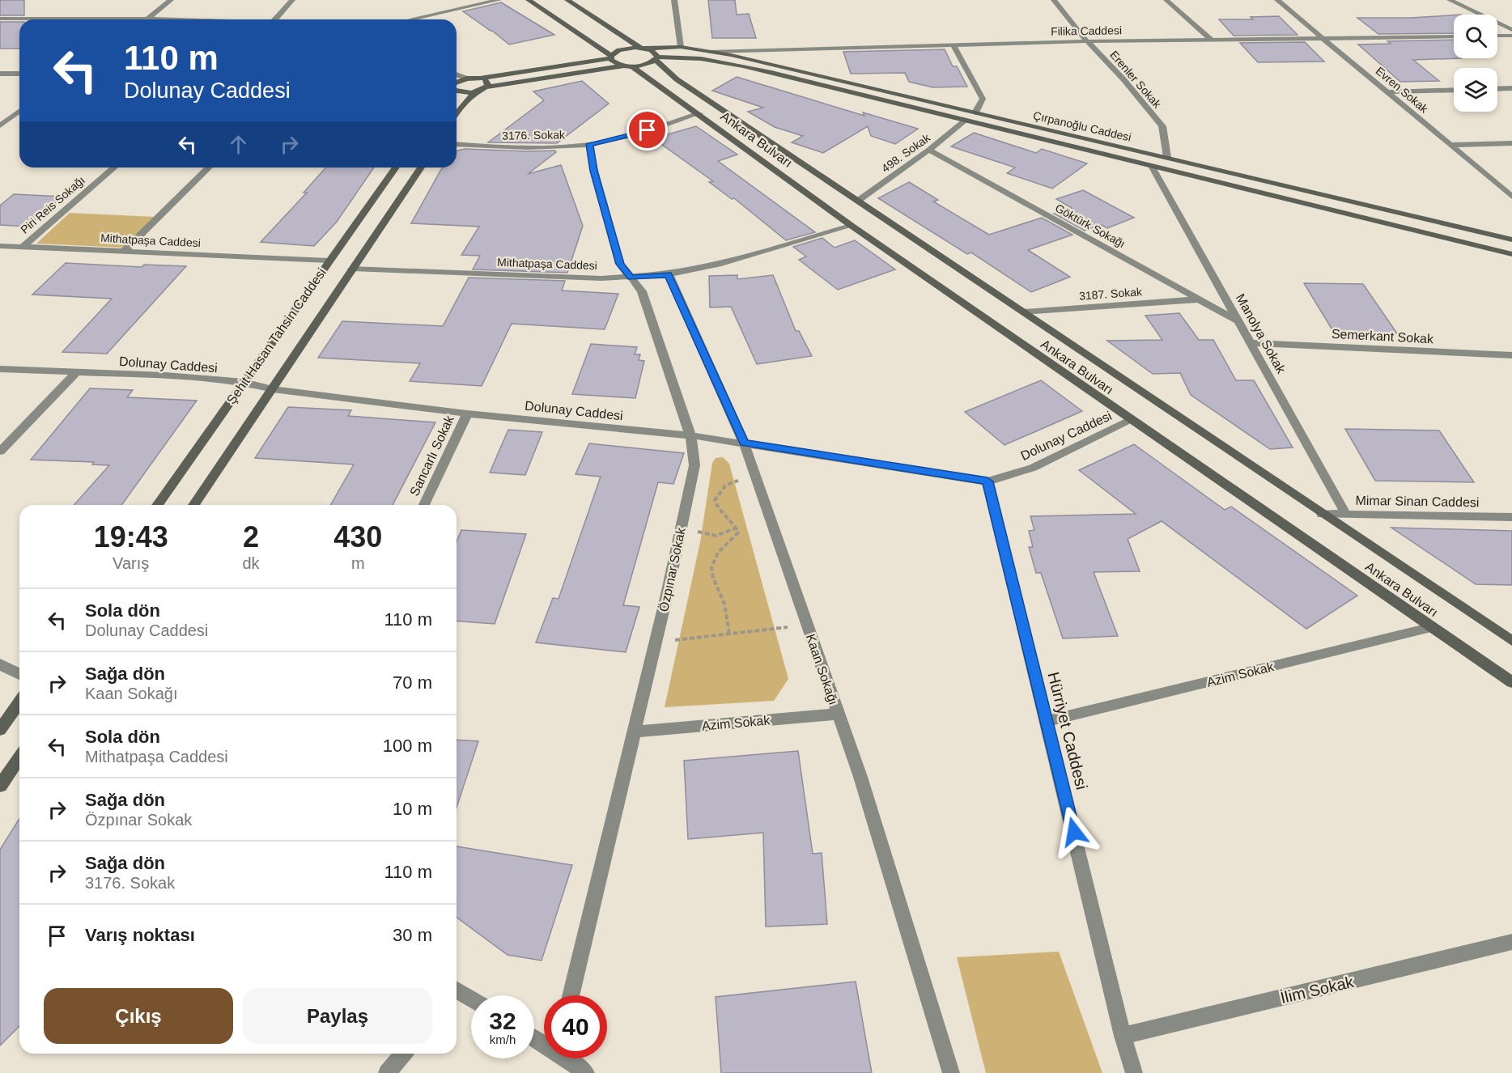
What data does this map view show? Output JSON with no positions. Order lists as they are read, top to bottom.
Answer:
{
  "streets": {
    "main road": ["Çırpanoğlu Caddesi", "Ankara Bulvarı", "Şehit Hasan Tahsin Caddesi"],
    "street": [
      "Filika Caddesi",
      "Erenler Sokak",
      "Evren Sokak",
      "3176. Sokak",
      "498. Sokak",
      "Piri Reis Sokağı",
      "Göktürk Sokağı",
      "Mithatpaşa Caddesi",
      "3187. Sokak",
      "Manolya Sokak",
      "Semerkant Sokak",
      "Dolunay Caddesi",
      "Sancarlı Sokak",
      "Mimar Sinan Caddesi",
      "Özpınar Sokak",
      "Kaan Sokağı",
      "Azim Sokak",
      "Hürriyet Caddesi",
      "İlim Sokak"
    ]
  },
  "crossings": [
    ["Filika Caddesi", "Erenler Sokak"],
    ["Filika Caddesi", "Evren Sokak"],
    ["Filika Caddesi", "Çırpanoğlu Caddesi"],
    ["Erenler Sokak", "Çırpanoğlu Caddesi"],
    ["Çırpanoğlu Caddesi", "Ankara Bulvarı"],
    ["Çırpanoğlu Caddesi", "498. Sokak"],
    ["Çırpanoğlu Caddesi", "Manolya Sokak"],
    ["3176. Sokak", "Ankara Bulvarı"],
    ["3176. Sokak", "Özpınar Sokak"],
    ["Ankara Bulvarı", "498. Sokak"],
    ["Ankara Bulvarı", "Mithatpaşa Caddesi"],
    ["Ankara Bulvarı", "3187. Sokak"],
    ["Ankara Bulvarı", "Dolunay Caddesi"],
    ["Ankara Bulvarı", "Mimar Sinan Caddesi"],
    ["Ankara Bulvarı", "Azim Sokak"],
    ["498. Sokak", "Göktürk Sokağı"],
    ["Piri Reis Sokağı", "Mithatpaşa Caddesi"],
    ["Göktürk Sokağı", "3187. Sokak"],
    ["Göktürk Sokağı", "Manolya Sokak"],
    ["Mithatpaşa Caddesi", "Şehit Hasan Tahsin Caddesi"],
    ["Mithatpaşa Caddesi", "Özpınar Sokak"],
    ["Mithatpaşa Caddesi", "Kaan Sokağı"],
    ["Manolya Sokak", "Semerkant Sokak"],
    ["Manolya Sokak", "Mimar Sinan Caddesi"],
    ["Şehit Hasan Tahsin Caddesi", "Dolunay Caddesi"],
    ["Dolunay Caddesi", "Sancarlı Sokak"],
    ["Dolunay Caddesi", "Özpınar Sokak"],
    ["Dolunay Caddesi", "Kaan Sokağı"],
    ["Dolunay Caddesi", "Hürriyet Caddesi"],
    ["Özpınar Sokak", "Azim Sokak"],
    ["Kaan Sokağı", "Azim Sokak"],
    ["Azim Sokak", "Hürriyet Caddesi"],
    ["Hürriyet Caddesi", "İlim Sokak"]
  ],
  "page": {
    "turn": ["110 m", "Dolunay Caddesi"],
    "eta": [
      "19:43",
      "Varış",
      "2",
      "dk",
      "430",
      "m"
    ],
    "list": [
      {
        "name": "Sola dön",
        "note": "Dolunay Caddesi",
        "value": "110 m"
      },
      {
        "name": "Sağa dön",
        "note": "Kaan Sokağı",
        "value": "70 m"
      },
      {
        "name": "Sola dön",
        "note": "Mithatpaşa Caddesi",
        "value": "100 m"
      },
      {
        "name": "Sağa dön",
        "note": "Özpınar Sokak",
        "value": "10 m"
      },
      {
        "name": "Sağa dön",
        "note": "3176. Sokak",
        "value": "110 m"
      },
      {
        "name": "Varış noktası",
        "value": "30 m"
      }
    ],
    "buttons": ["Çıkış", "Paylaş"],
    "speed": "32 km/h",
    "limit": "40"
  }
}
